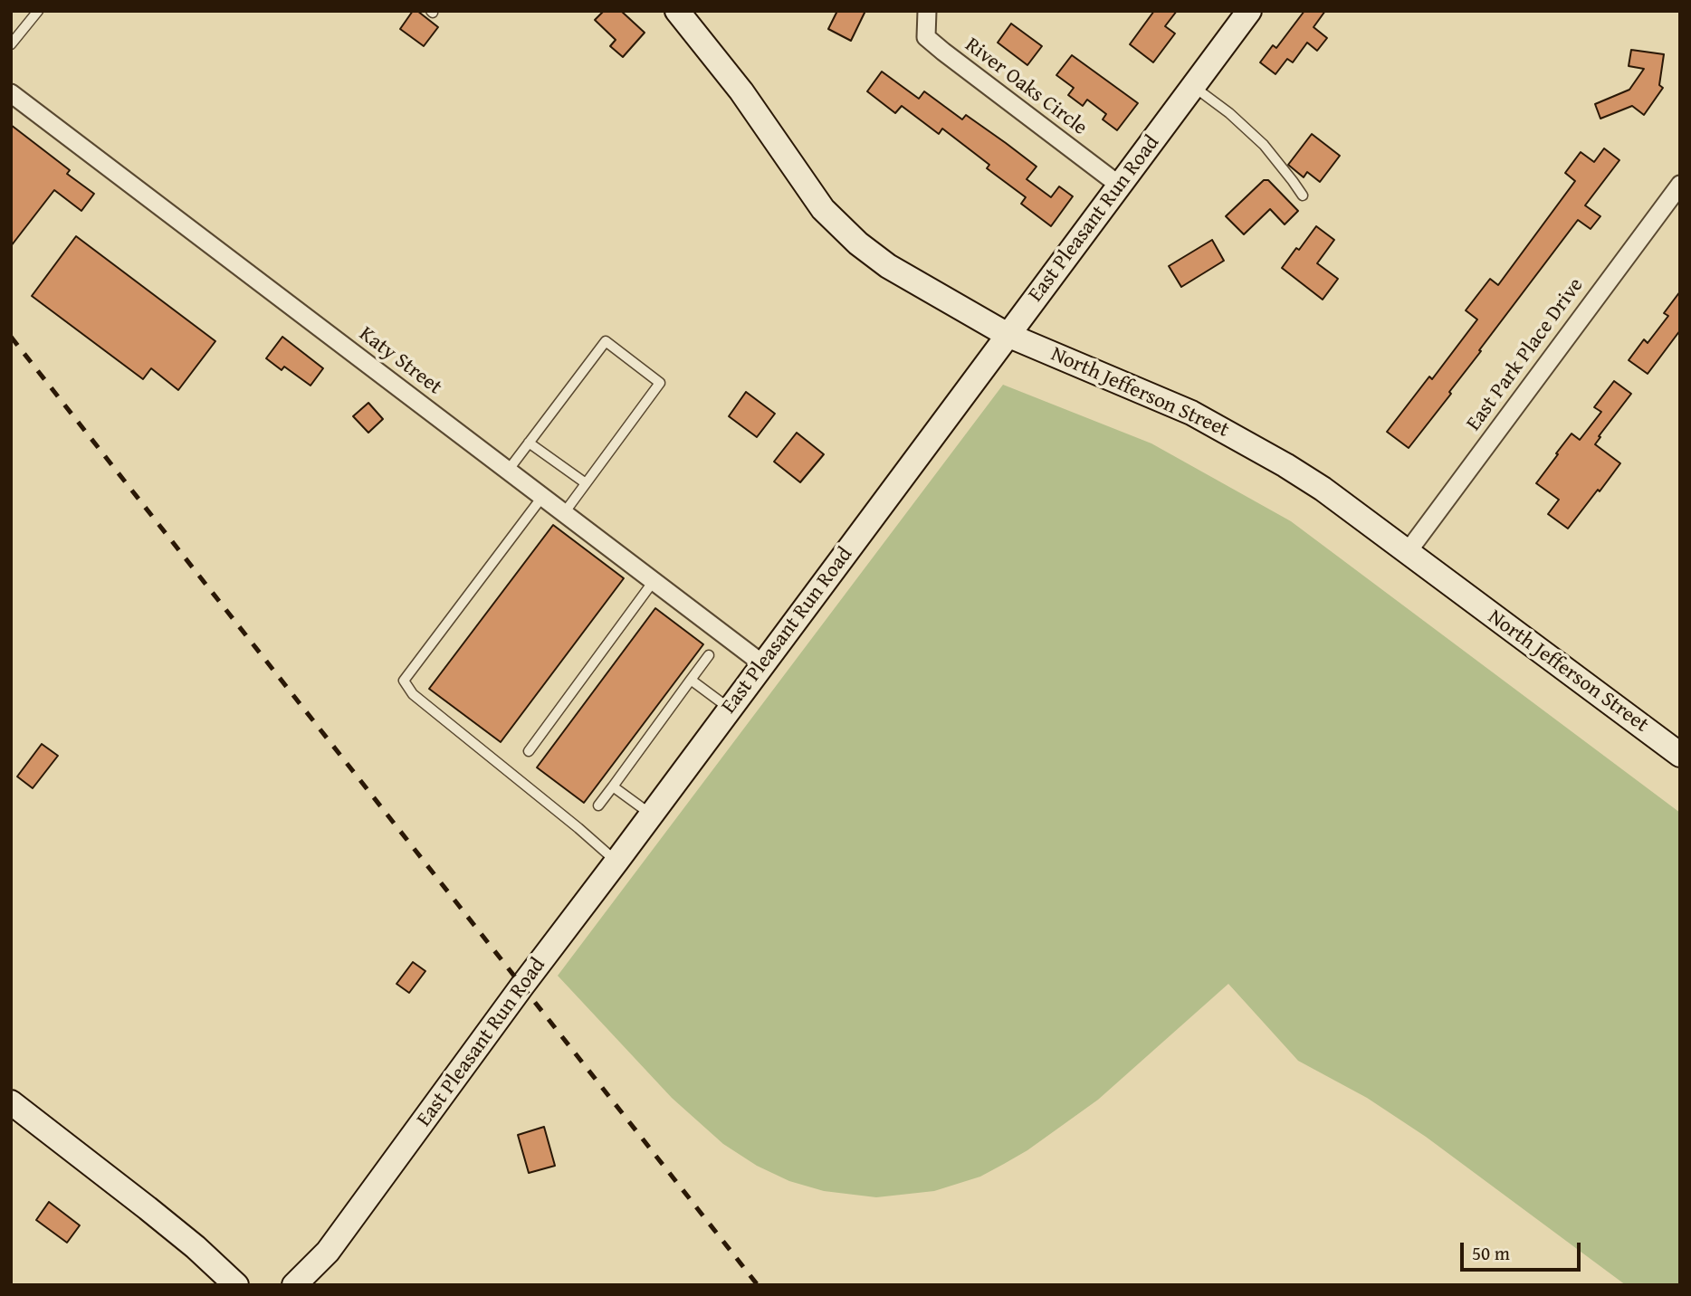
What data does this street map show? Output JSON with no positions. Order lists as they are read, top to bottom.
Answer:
{
  "streets": {
    "main road": ["East Pleasant Run Road", "North Jefferson Street"],
    "street": ["River Oaks Circle", "East Park Place Drive", "Katy Street"]
  },
  "crossings": [
    ["River Oaks Circle", "East Pleasant Run Road"],
    ["East Pleasant Run Road", "Katy Street"],
    ["East Pleasant Run Road", "North Jefferson Street"],
    ["East Park Place Drive", "North Jefferson Street"]
  ],
  "scale_bar": "50 m"
}
